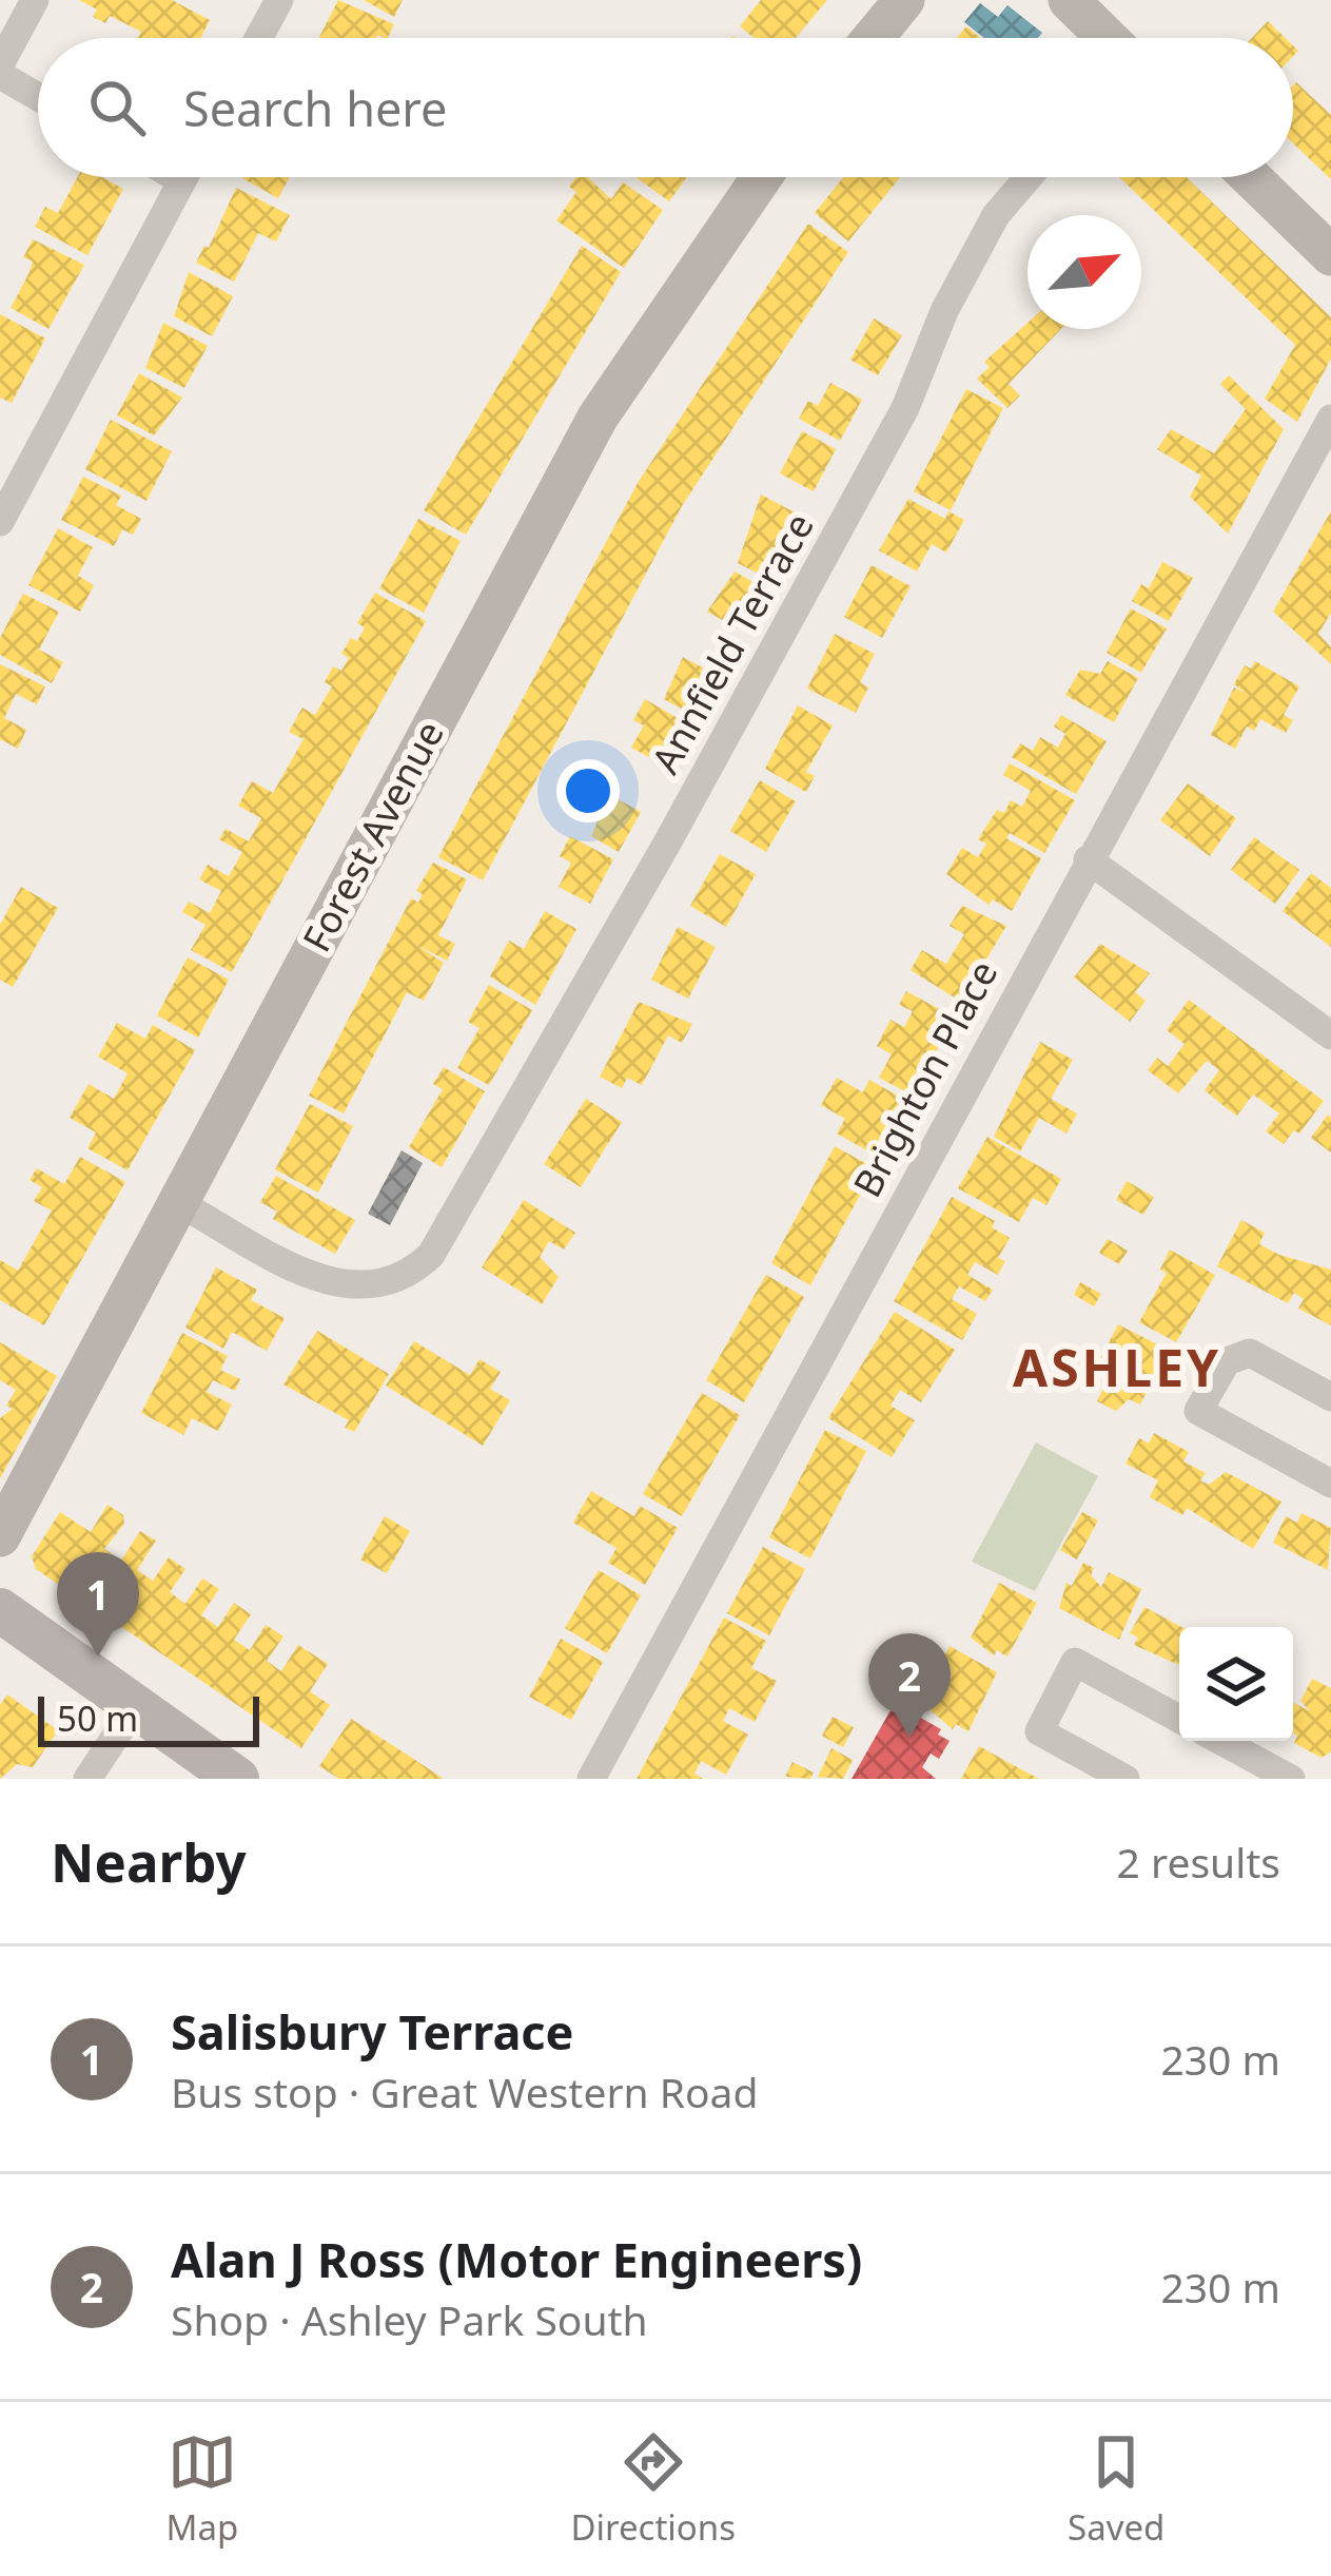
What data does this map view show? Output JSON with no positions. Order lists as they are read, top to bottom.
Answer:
{
  "streets": {
    "street": ["Annfield Terrace", "Forest Avenue", "Brighton Place"]
  },
  "crossings": [
    ["Annfield Terrace", "Forest Avenue"]
  ],
  "districts": ["ASHLEY"],
  "scale_bar": "50 m",
  "north": "top right",
  "page": {
    "search": "Search here",
    "pins": ["1", "2"],
    "scale": "50 m",
    "heading": ["Nearby", "2 results"],
    "list": [
      {
        "mark": "1",
        "name": "Salisbury Terrace",
        "note": "Bus stop · Great Western Road",
        "value": "230 m"
      },
      {
        "mark": "2",
        "name": "Alan J Ross (Motor Engineers)",
        "note": "Shop · Ashley Park South",
        "value": "230 m"
      }
    ],
    "nav": ["Map", "Directions", "Saved"]
  }
}
